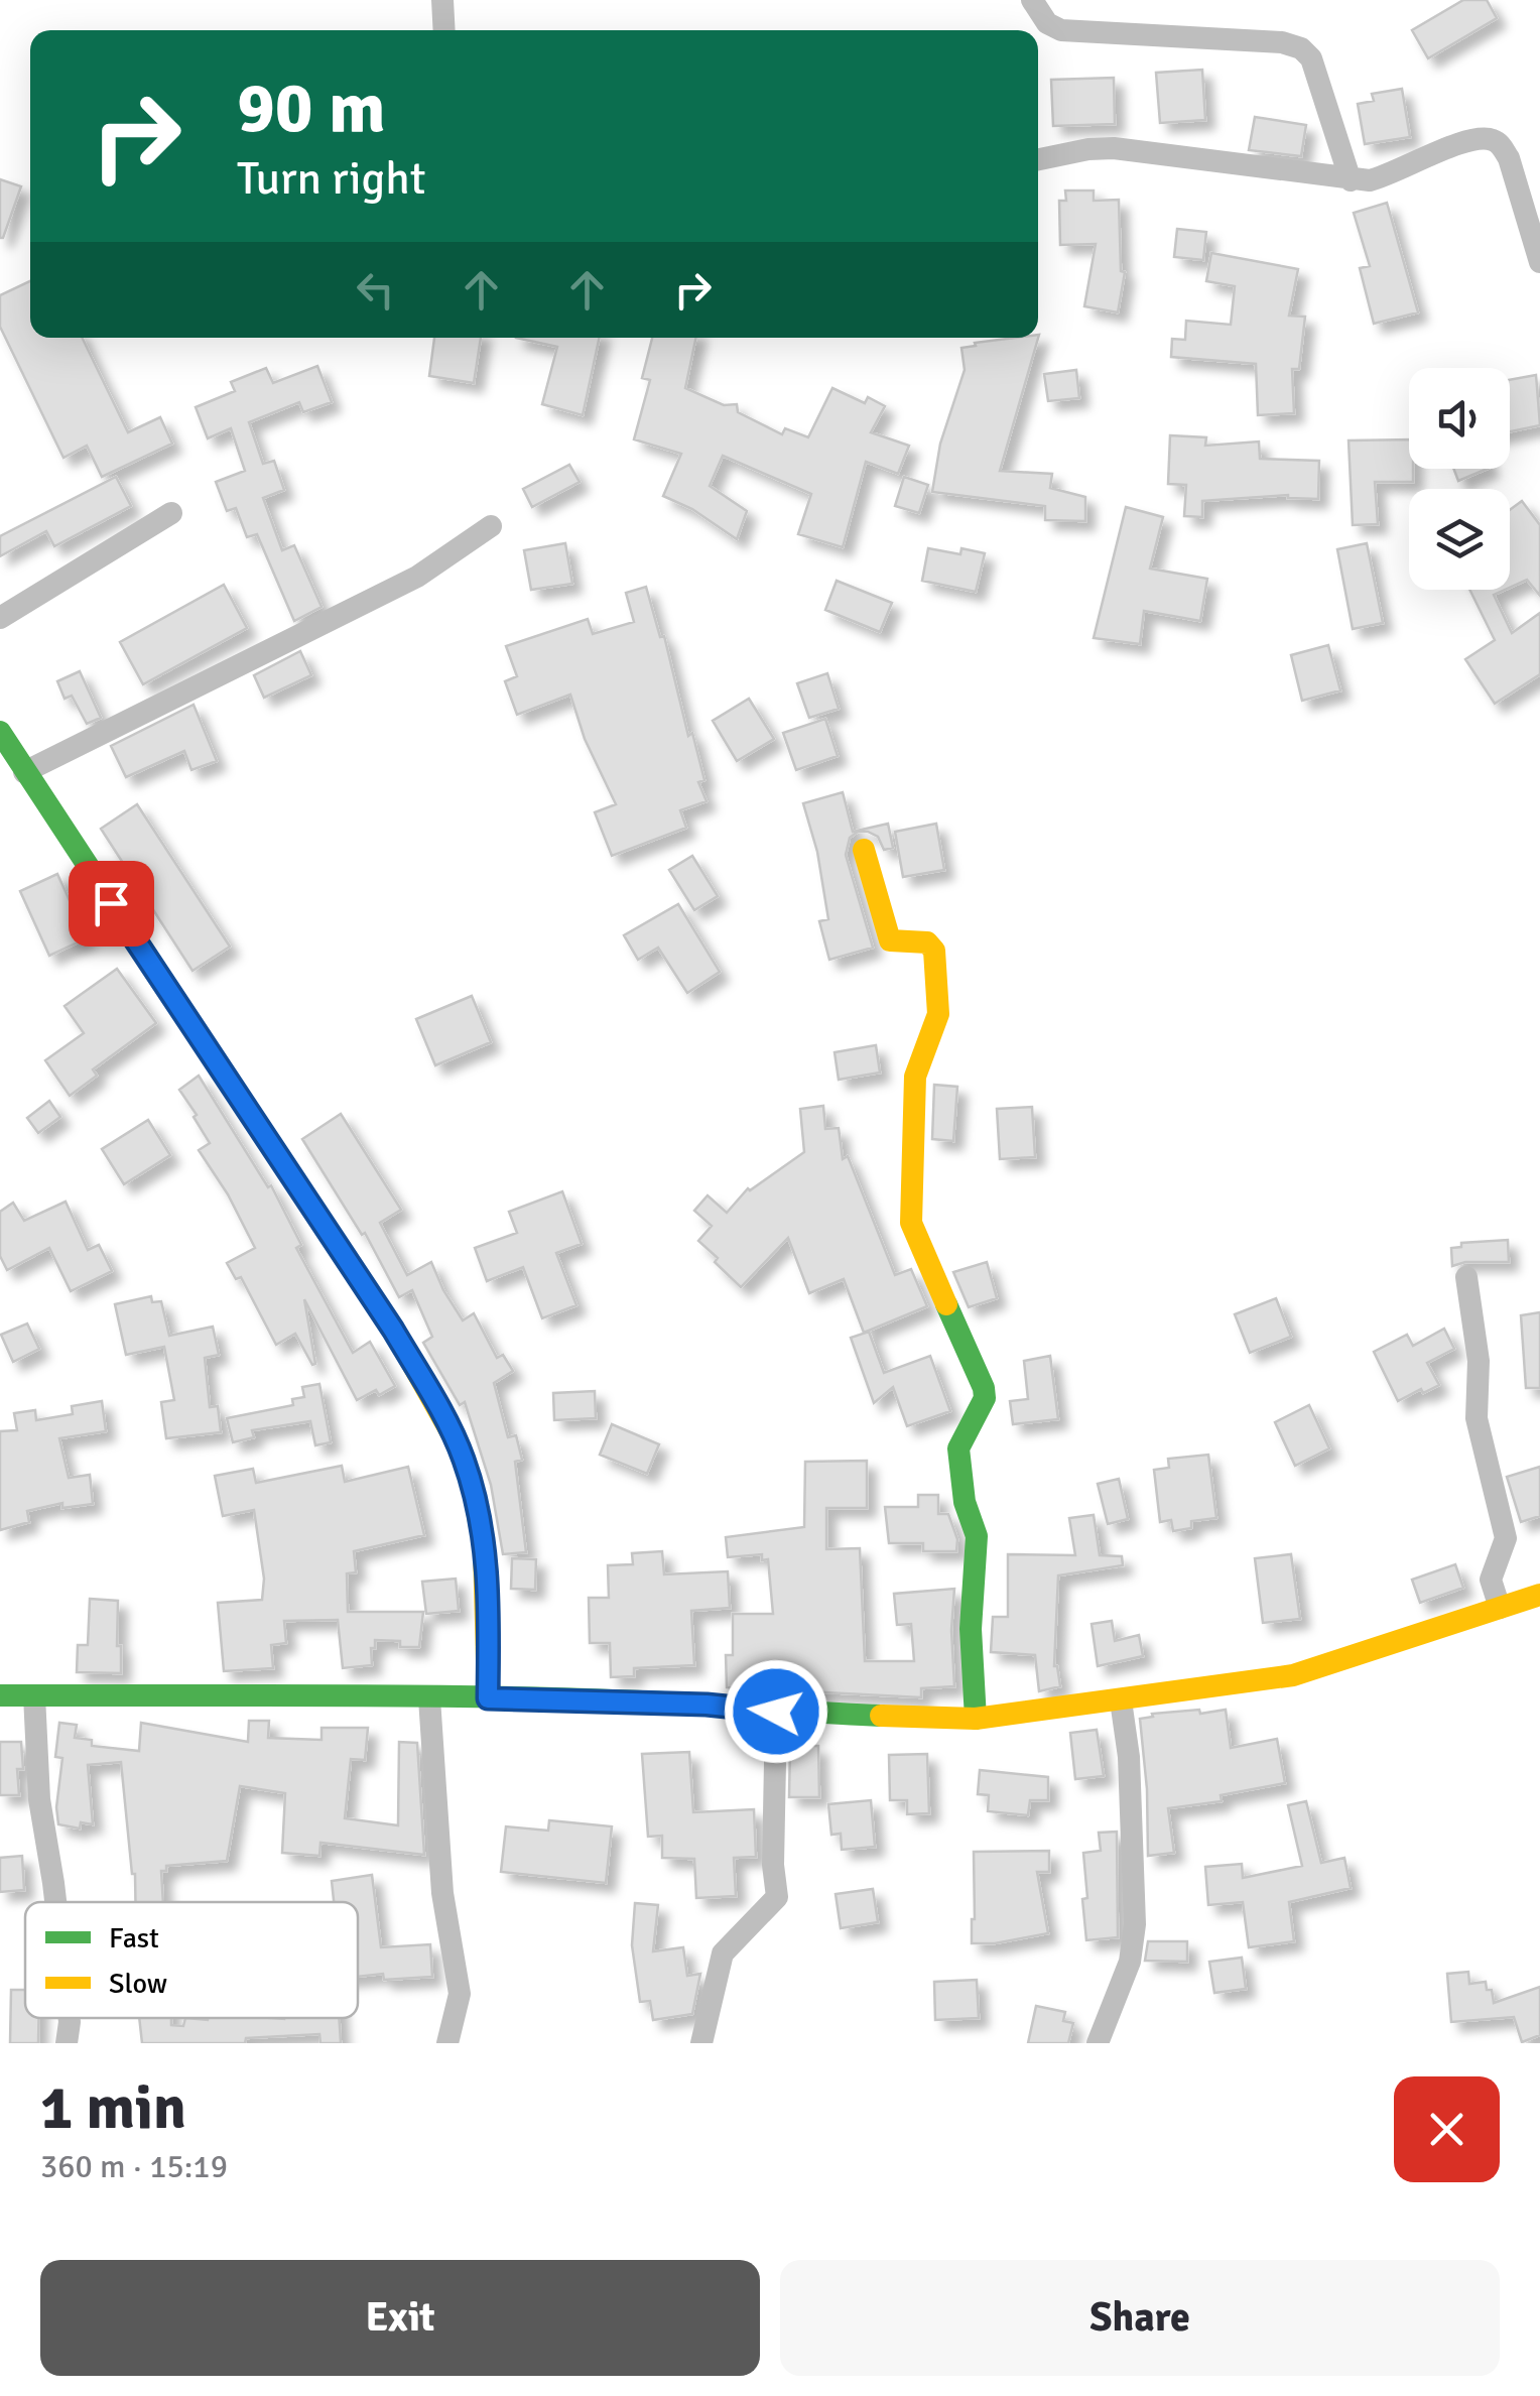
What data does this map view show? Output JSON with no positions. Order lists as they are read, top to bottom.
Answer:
{
  "legend": ["Fast", "Slow"],
  "page": {
    "turn": ["90 m", "Turn right"],
    "heading": ["1 min", "360 m · 15:19"],
    "buttons": ["Exit", "Share"]
  }
}
